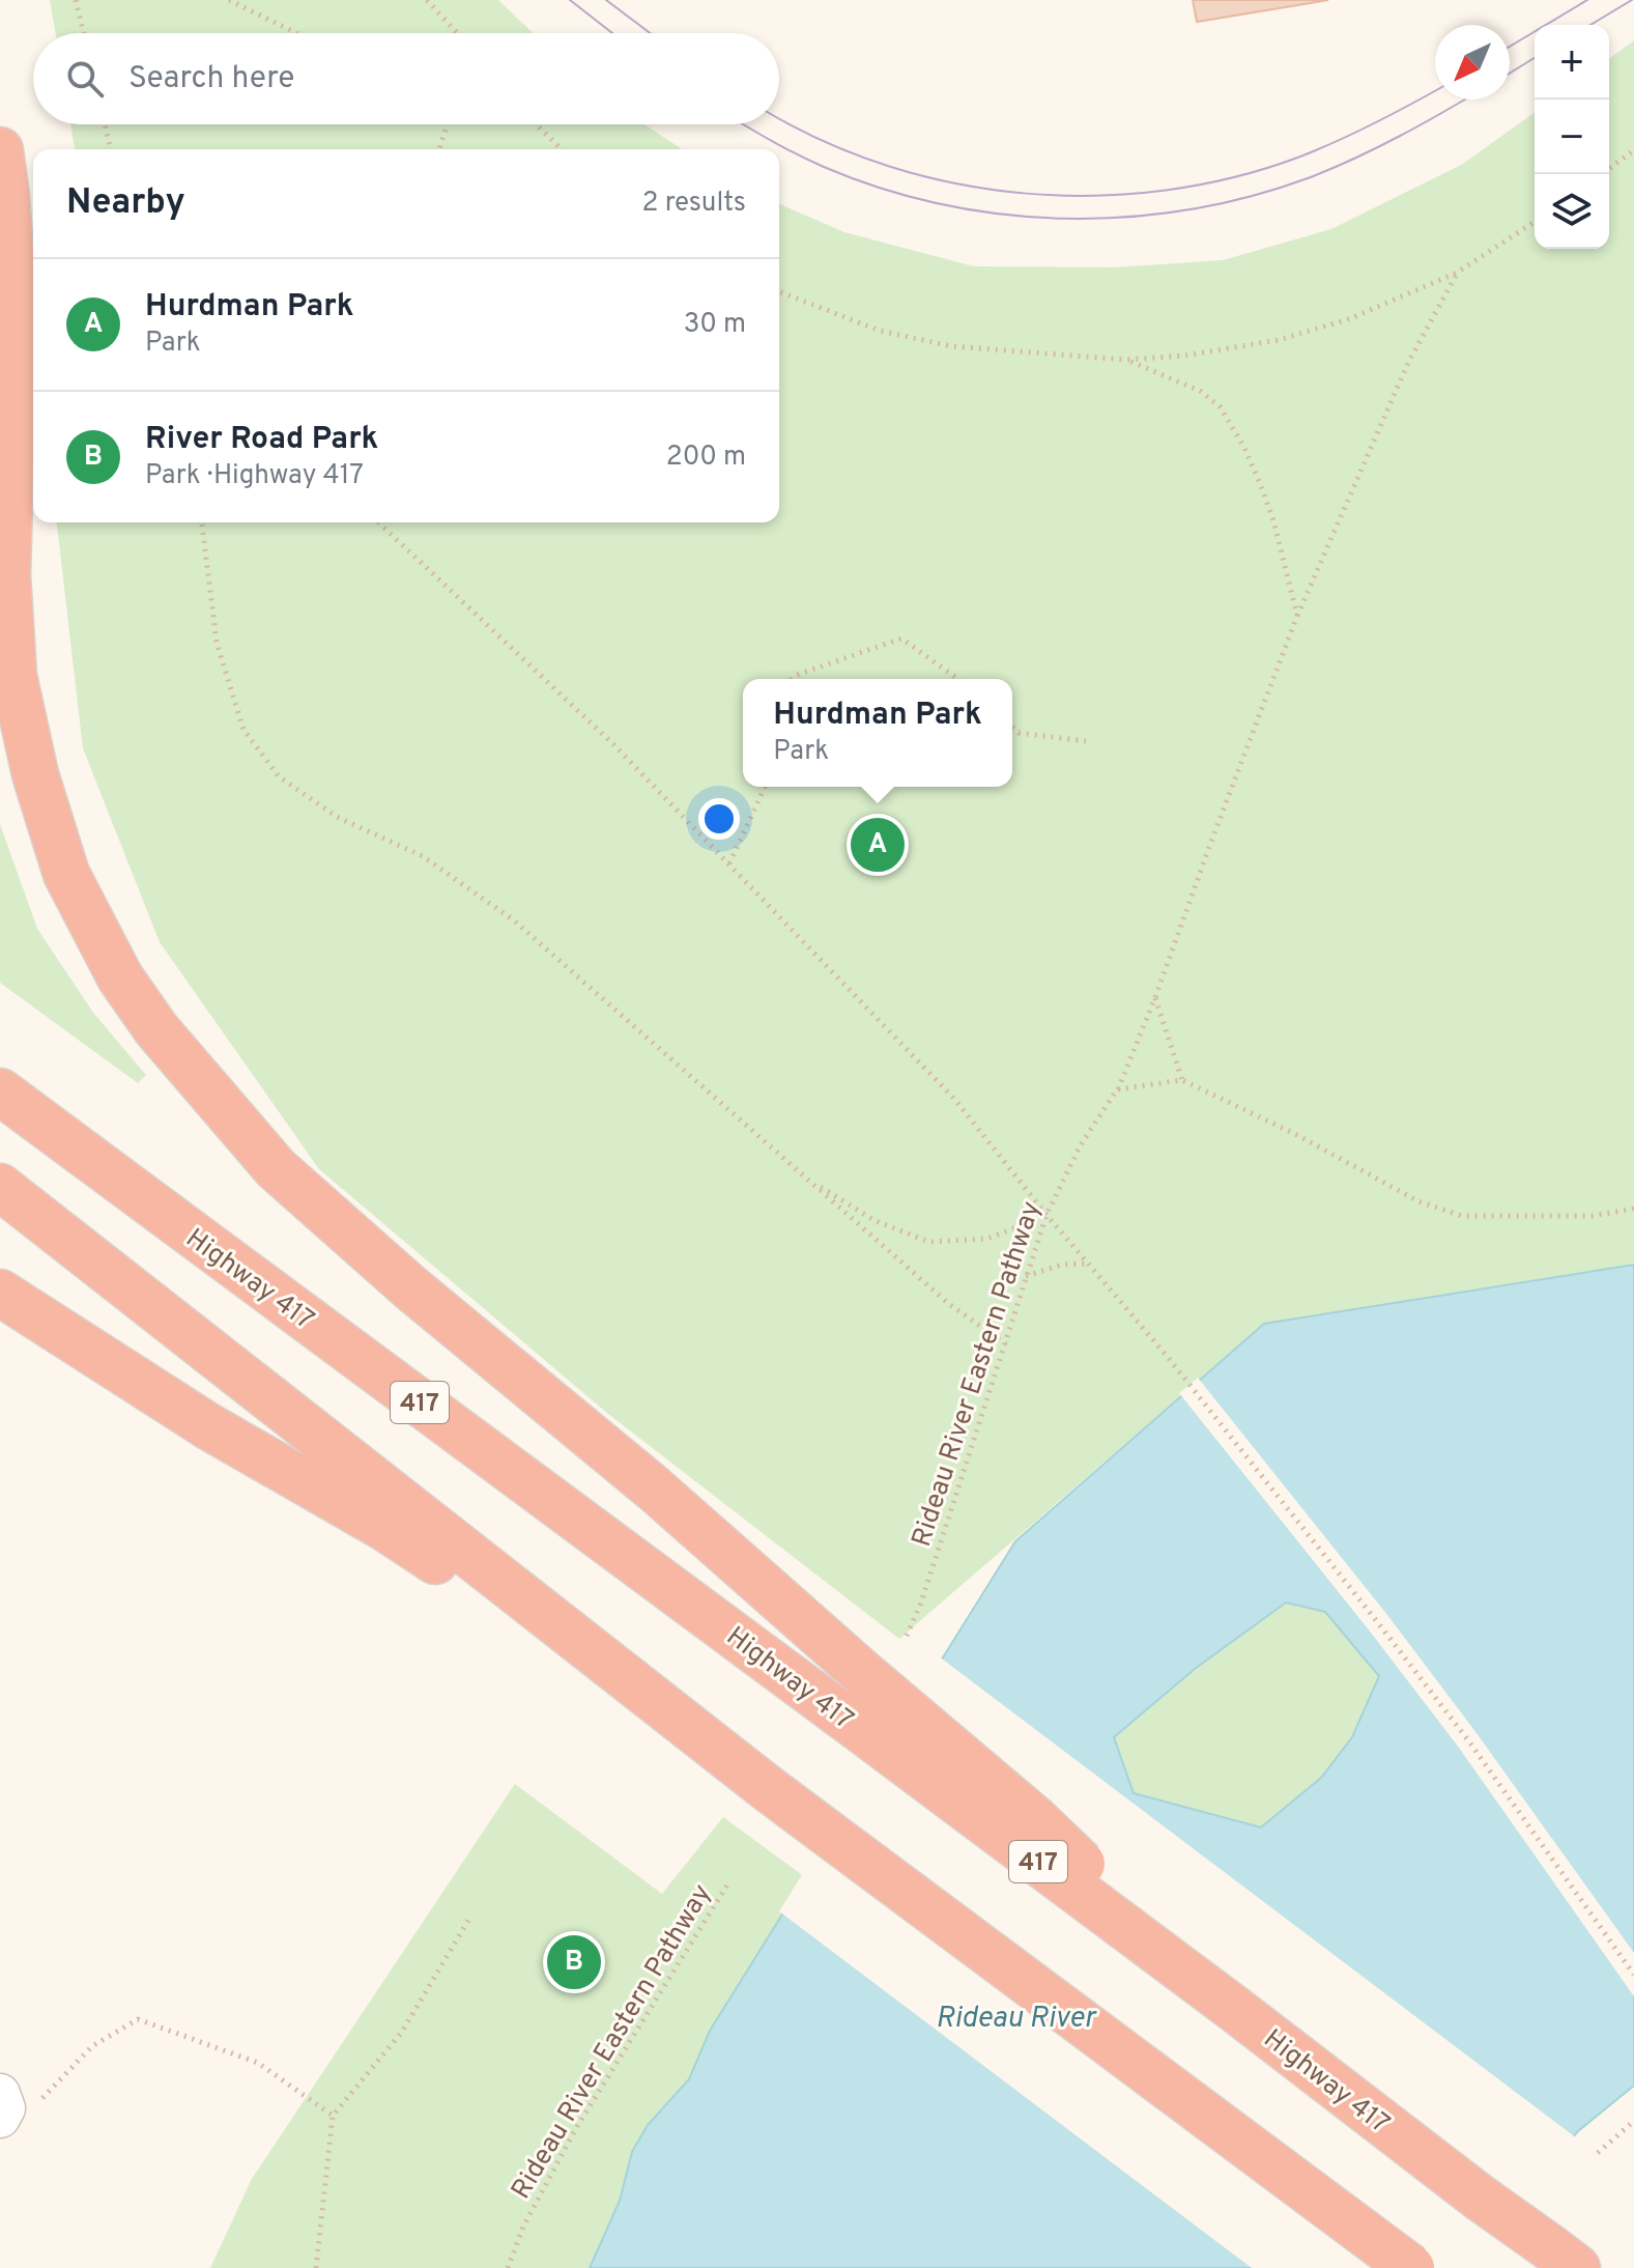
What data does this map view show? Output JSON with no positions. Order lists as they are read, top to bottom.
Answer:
{
  "streets": {
    "highway": ["Highway 417", "417"],
    "path": ["Rideau River Eastern Pathway"]
  },
  "water": ["Rideau River"],
  "north": "bottom left",
  "page": {
    "map_buttons": ["+", "−"],
    "search": "Search here",
    "heading": ["Nearby", "2 results"],
    "list": [
      {
        "mark": "A",
        "name": "Hurdman Park",
        "note": "Park",
        "value": "30 m"
      },
      {
        "mark": "B",
        "name": "River Road Park",
        "note": "Park · Highway 417",
        "value": "200 m"
      }
    ],
    "popup": ["Hurdman Park", "Park"],
    "pins": ["A", "B"]
  }
}
